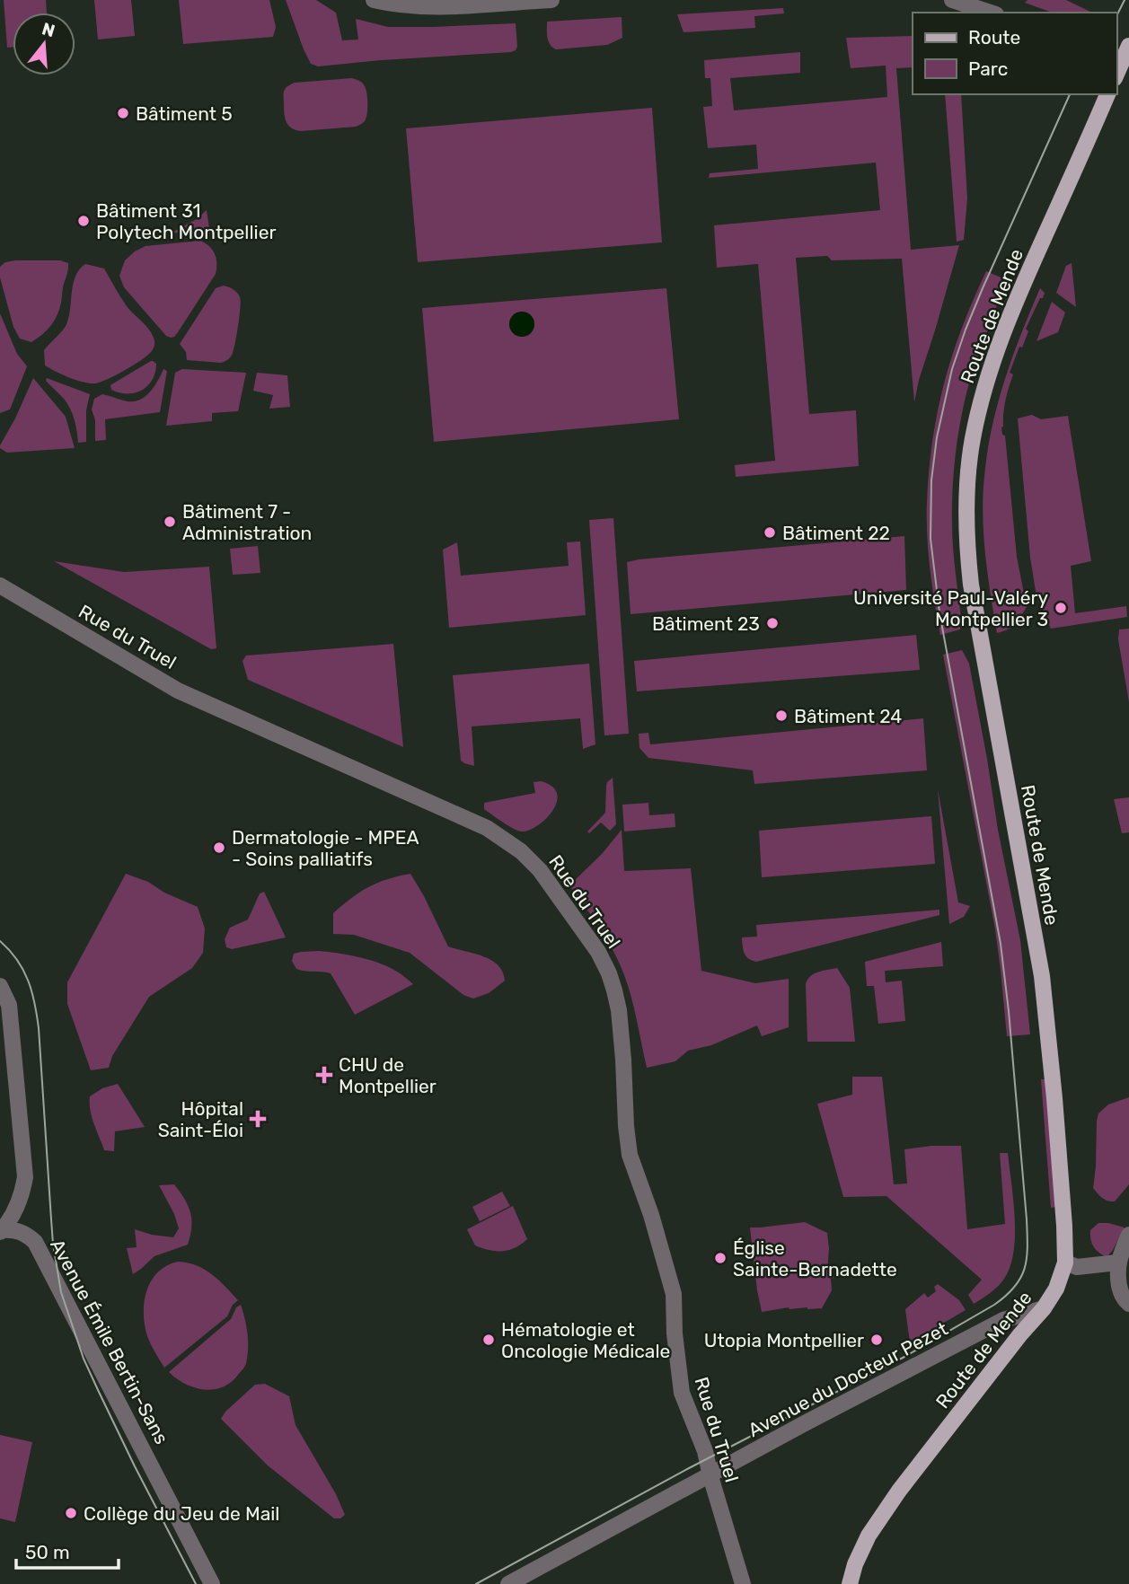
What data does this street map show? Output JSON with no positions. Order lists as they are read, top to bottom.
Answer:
{
  "streets": {
    "main road": ["Route de Mende"],
    "street": ["Rue du Truel", "Avenue Émile Bertin-Sans", "Avenue du Docteur Pezet"]
  },
  "crossings": [
    ["Route de Mende", "Avenue du Docteur Pezet"],
    ["Rue du Truel", "Avenue du Docteur Pezet"]
  ],
  "places": {
    "other": [
      "Bâtiment 5",
      "Bâtiment 31 Polytech Montpellier",
      "Bâtiment 7 - Administration",
      "Bâtiment 22",
      "Université Paul-Valéry Montpellier 3",
      "Bâtiment 23",
      "Bâtiment 24",
      "Dermatologie - MPEA - Soins palliatifs",
      "Église Sainte-Bernadette",
      "Hématologie et Oncologie Médicale",
      "Utopia Montpellier",
      "Collège du Jeu de Mail"
    ],
    "health": ["CHU de Montpellier", "Hôpital Saint-Éloi"]
  },
  "legend": ["Route", "Parc"],
  "scale_bar": "50 m",
  "north": "top"
}
